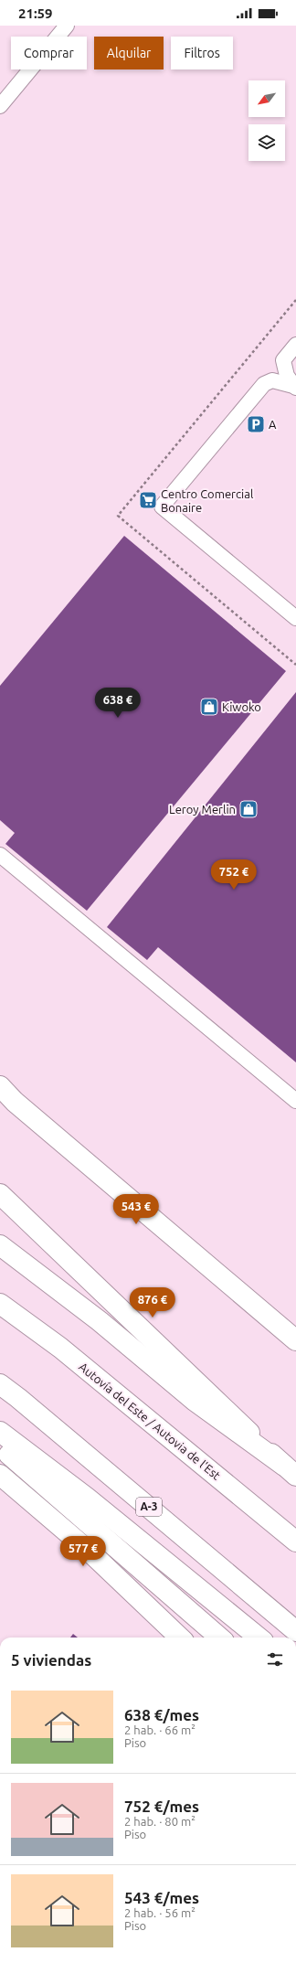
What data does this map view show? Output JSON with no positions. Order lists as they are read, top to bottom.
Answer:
{
  "streets": {
    "main road": ["Autovía del Este / Autovia de l'Est", "A-3"]
  },
  "places": {
    "parking": ["A"],
    "supermarket": ["Centro Comercial Bonaire"],
    "shop": ["Kiwoko", "Leroy Merlin"]
  },
  "north": "bottom left",
  "page": {
    "status": "21:59",
    "chip": ["Comprar", "Alquilar", "Filtros"],
    "price": [
      "638 €",
      "752 €",
      "543 €",
      "876 €",
      "577 €"
    ],
    "heading": "5 viviendas",
    "list": [
      {
        "name": "638 €/mes",
        "note": "2 hab. · 66 m² · Piso"
      },
      {
        "name": "752 €/mes",
        "note": "2 hab. · 80 m² · Piso"
      },
      {
        "name": "543 €/mes",
        "note": "2 hab. · 56 m² · Piso"
      }
    ]
  }
}
